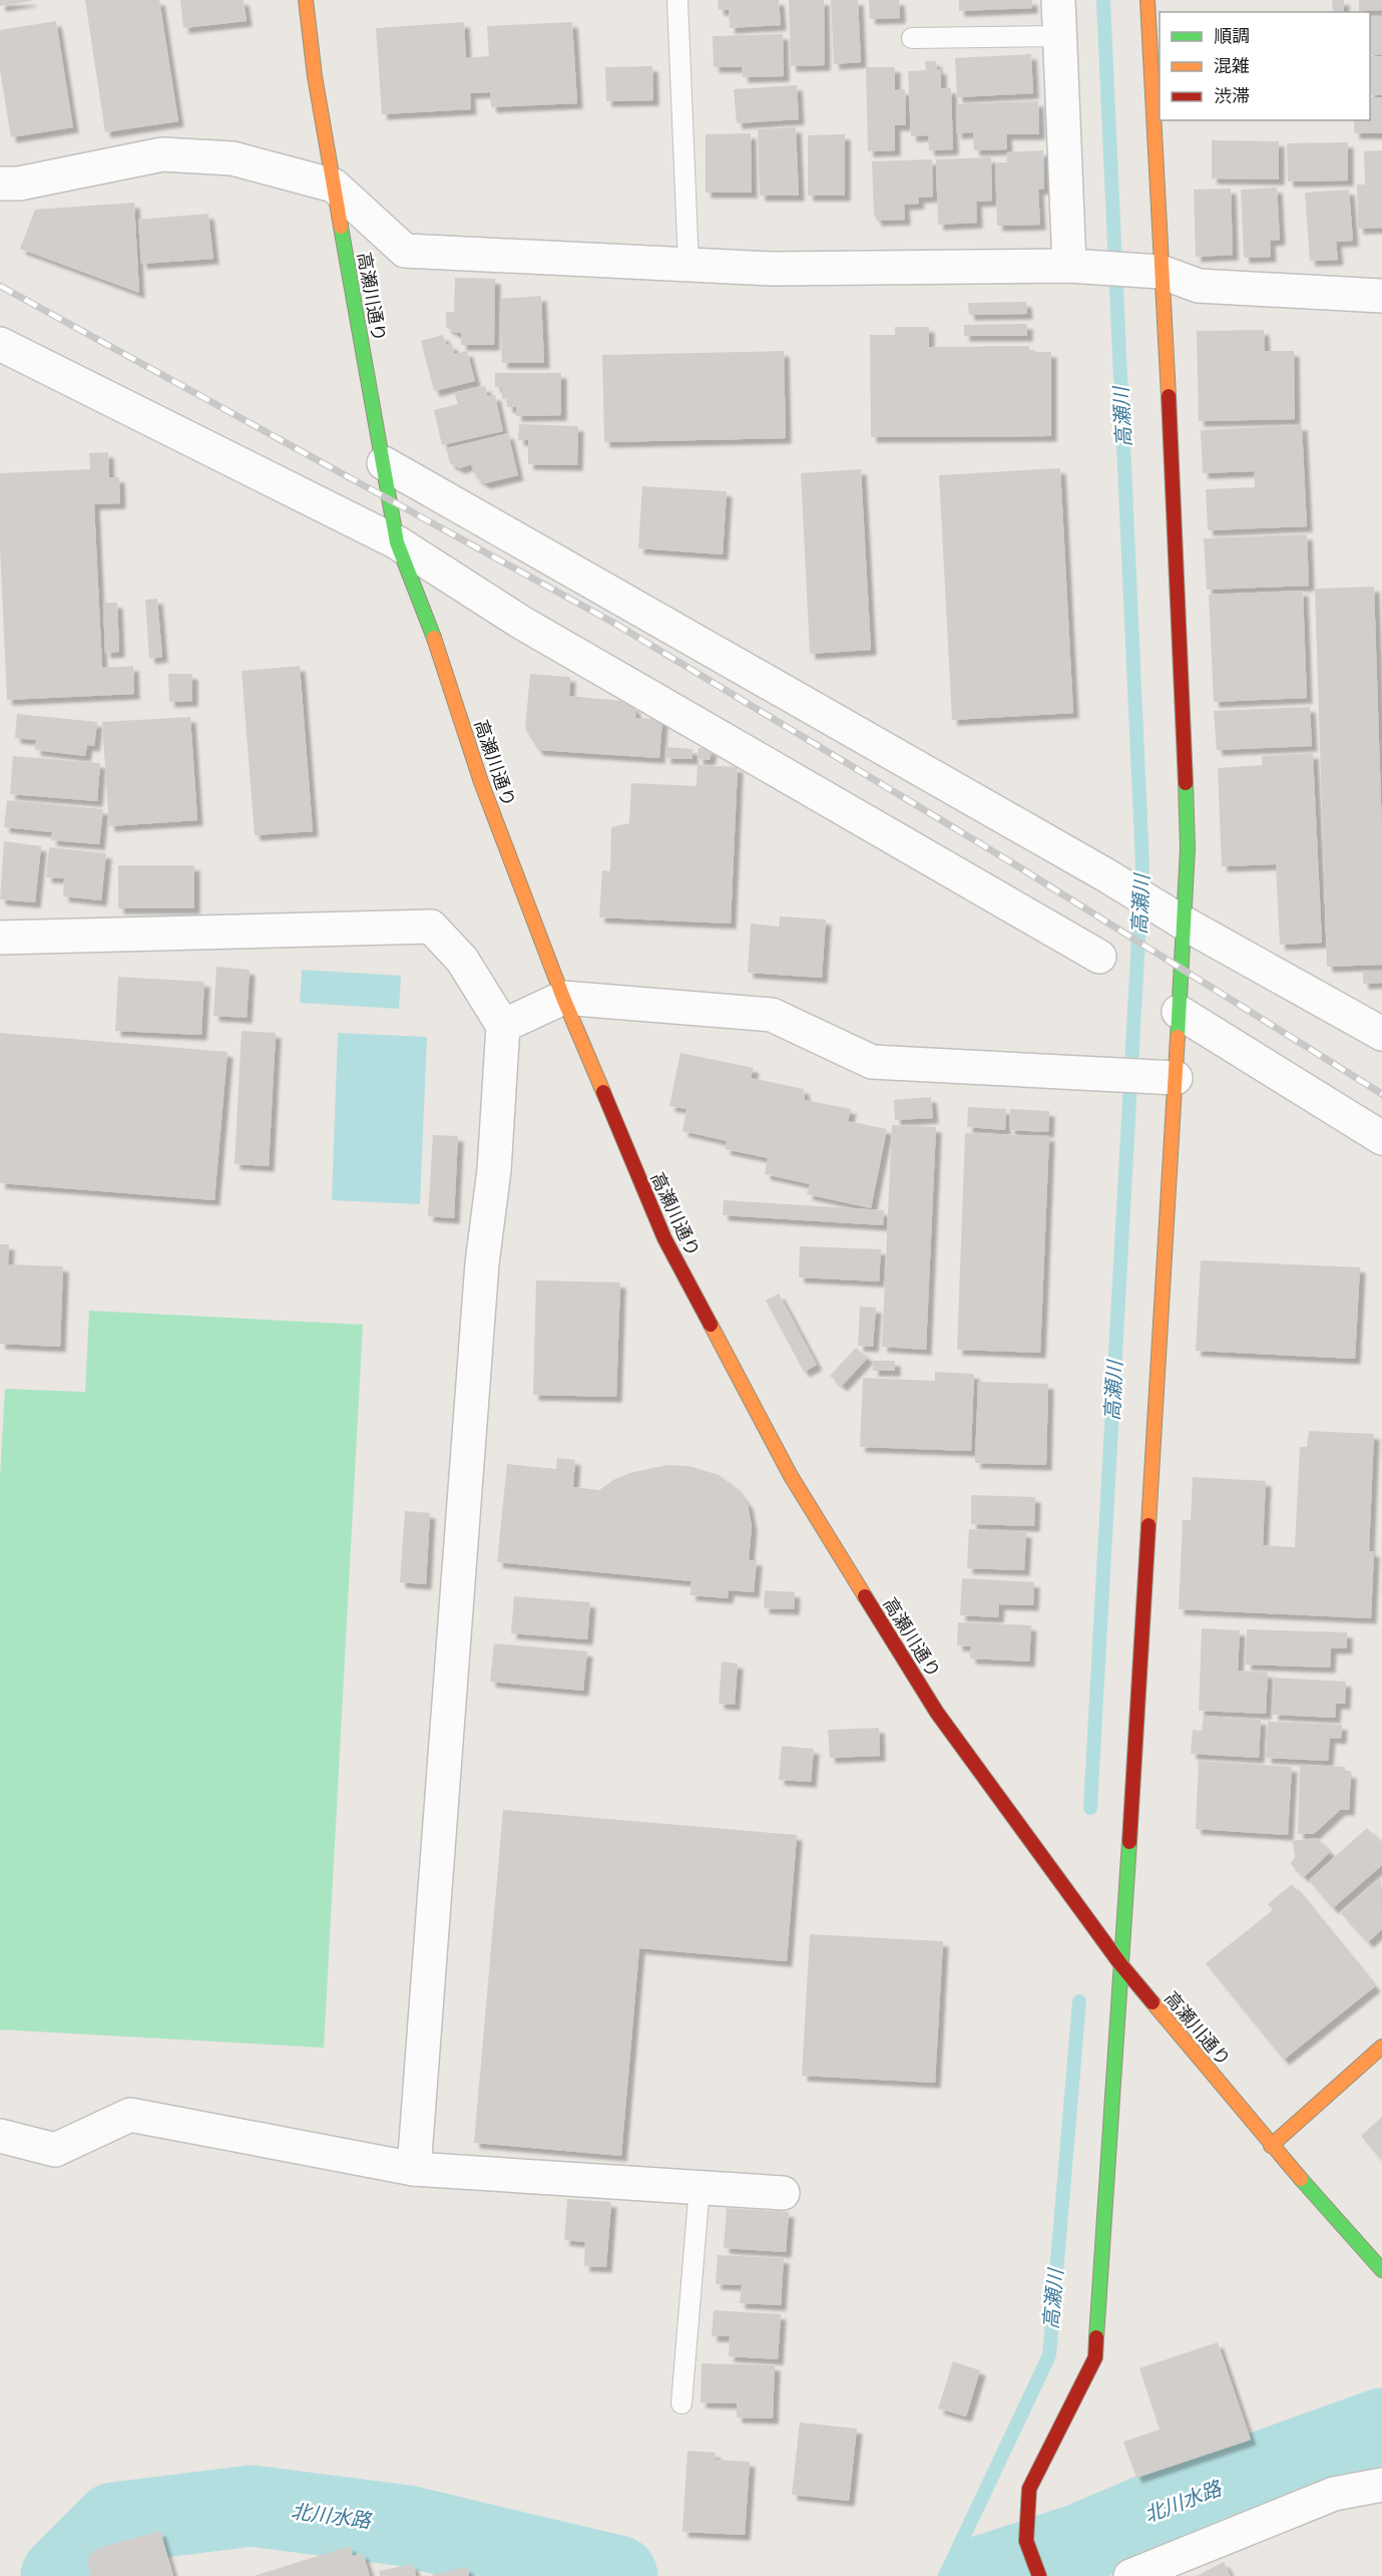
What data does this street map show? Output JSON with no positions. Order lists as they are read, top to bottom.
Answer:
{
  "streets": {
    "street": ["高瀬川通り"]
  },
  "water": ["高瀬川", "北川水路"],
  "legend": ["順調", "混雑", "渋滞"]
}
